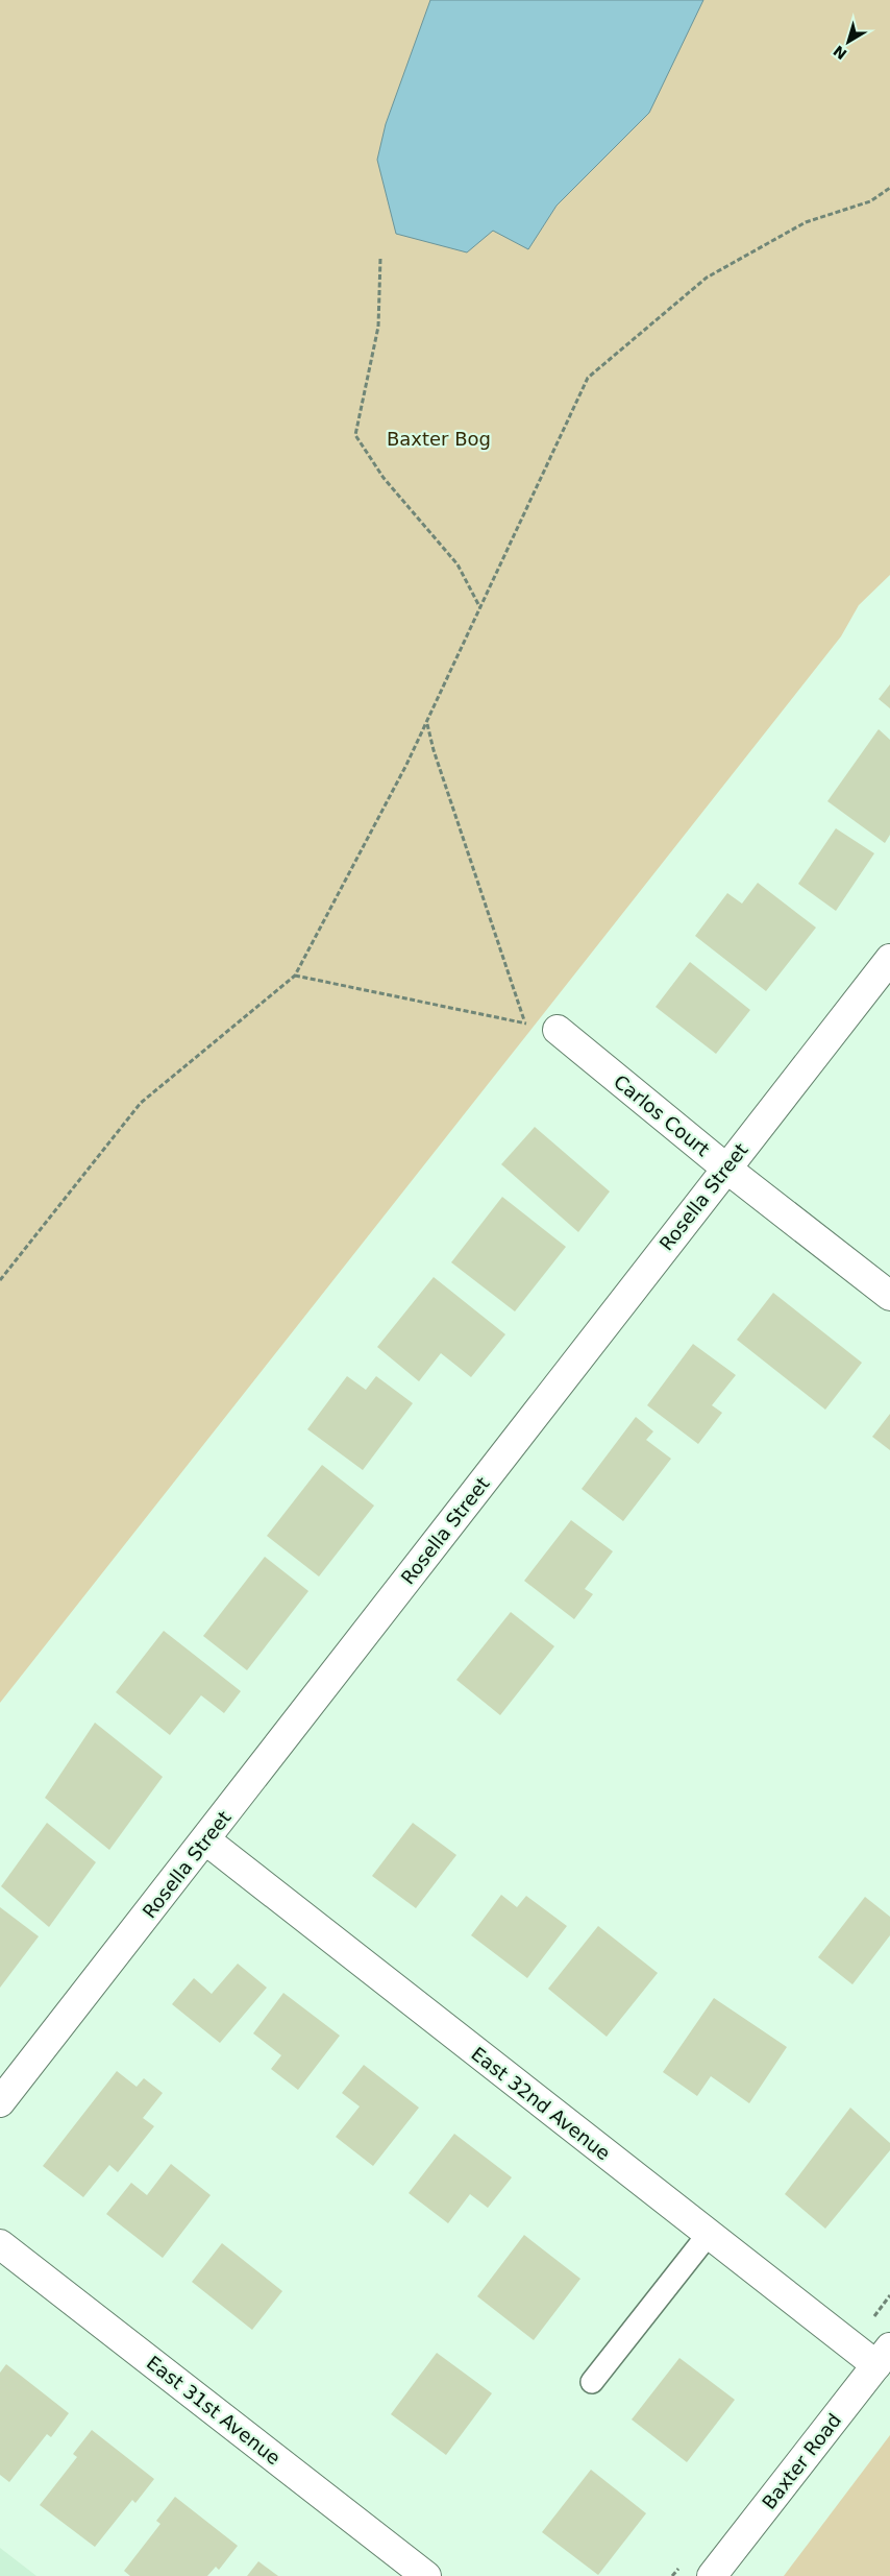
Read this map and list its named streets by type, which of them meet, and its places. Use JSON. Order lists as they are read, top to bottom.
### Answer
{
  "streets": {
    "street": [
      "Carlos Court",
      "Rosella Street",
      "East 32nd Avenue",
      "East 31st Avenue",
      "Baxter Road"
    ]
  },
  "crossings": [
    ["Carlos Court", "Rosella Street"],
    ["Rosella Street", "East 32nd Avenue"],
    ["East 32nd Avenue", "Baxter Road"]
  ],
  "parks": ["Baxter Bog"],
  "north": "bottom left"
}
